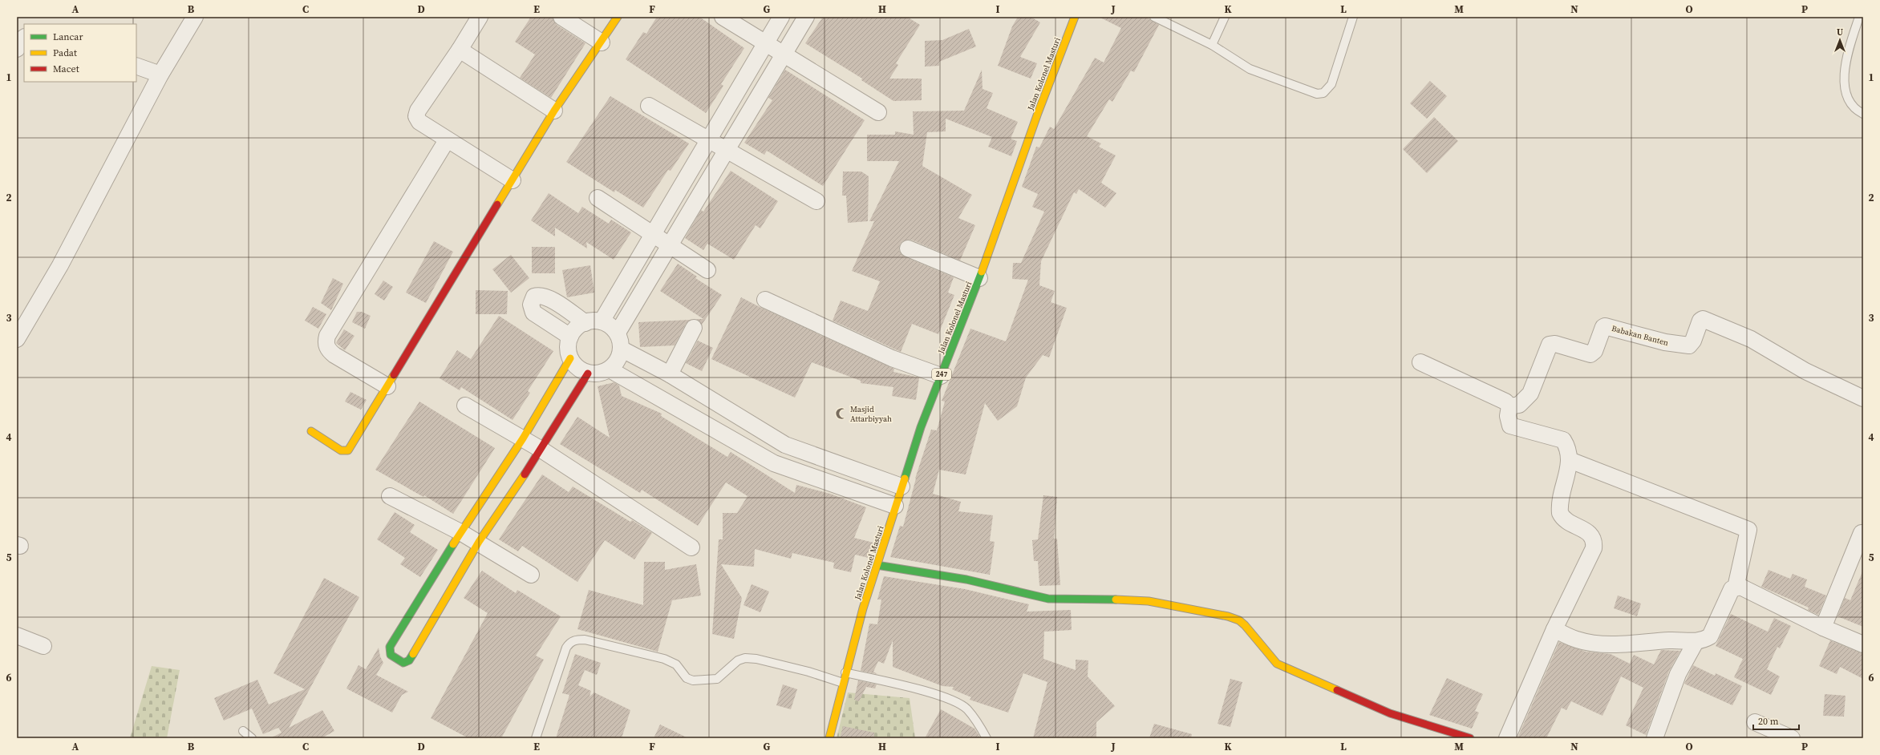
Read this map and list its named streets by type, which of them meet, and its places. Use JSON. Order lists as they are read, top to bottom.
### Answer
{
  "streets": {
    "street": ["Jalan Kolonel Masturi", "Babakan Banten", "247"]
  },
  "places": {
    "mosque": ["Masjid Attarbiyyah"]
  },
  "legend": ["Lancar", "Padat", "Macet"],
  "scale_bar": "20 m",
  "north": "top",
  "grid": {
    "columns": [
      "A",
      "B",
      "C",
      "D",
      "E",
      "F",
      "G",
      "H",
      "I",
      "J",
      "K",
      "L",
      "M",
      "N",
      "O",
      "P"
    ],
    "rows": [
      "1",
      "2",
      "3",
      "4",
      "5",
      "6"
    ]
  }
}
